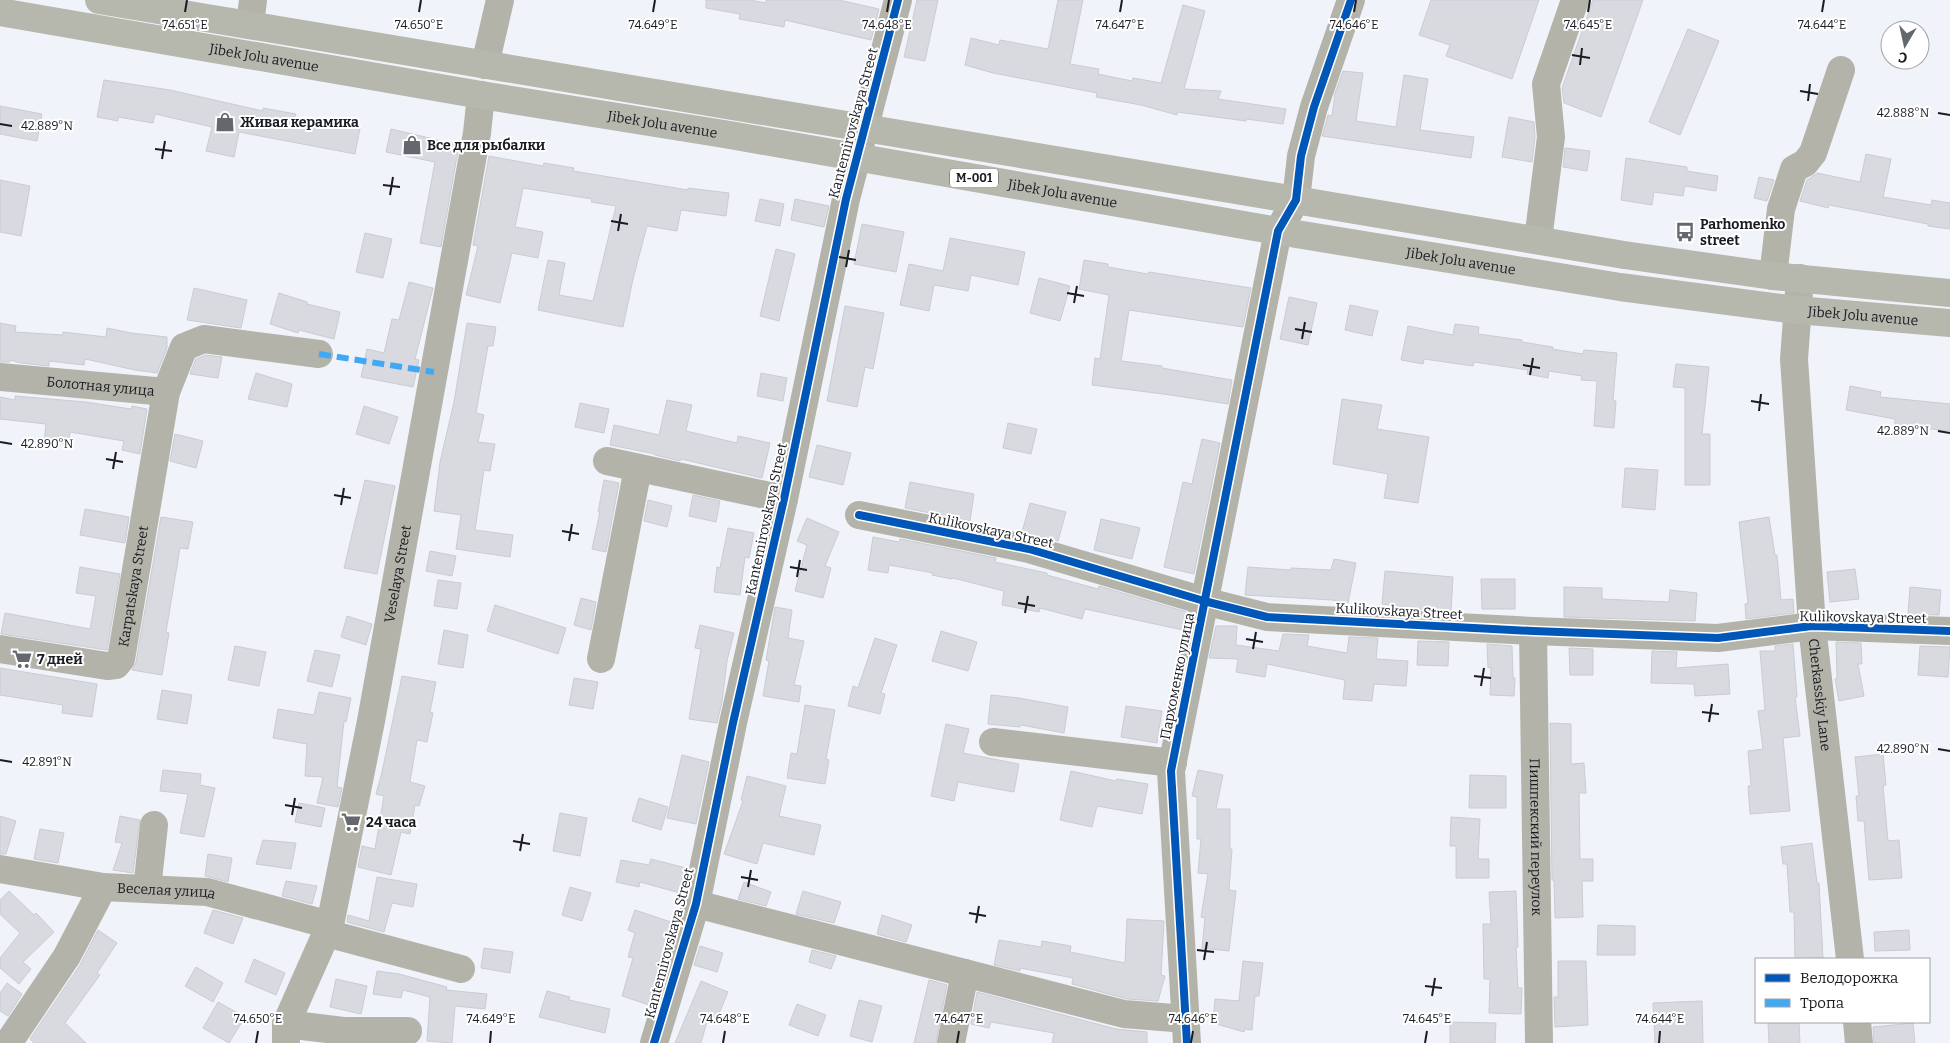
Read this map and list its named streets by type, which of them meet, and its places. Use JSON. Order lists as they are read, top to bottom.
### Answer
{
  "streets": {
    "main road": ["Jibek Jolu avenue", "М-001"],
    "street": [
      "Kantemirovskaya Street",
      "Болотная улица",
      "Kulikovskaya Street",
      "Veselaya Street",
      "Karpatskaya Street",
      "Пархоменко улица",
      "Cherkasskiy Lane",
      "Пишпекский переулок",
      "Веселая улица"
    ]
  },
  "crossings": [
    ["Jibek Jolu avenue", "Kantemirovskaya Street"],
    ["Jibek Jolu avenue", "Veselaya Street"],
    ["Jibek Jolu avenue", "Пархоменко улица"],
    ["Jibek Jolu avenue", "Cherkasskiy Lane"],
    ["Kantemirovskaya Street", "М-001"],
    ["М-001", "Cherkasskiy Lane"],
    ["Болотная улица", "Karpatskaya Street"],
    ["Kulikovskaya Street", "Пархоменко улица"],
    ["Kulikovskaya Street", "Cherkasskiy Lane"],
    ["Kulikovskaya Street", "Пишпекский переулок"],
    ["Veselaya Street", "Веселая улица"]
  ],
  "places": {
    "shop": ["Живая керамика", "Все для рыбалки"],
    "bus stop": ["Parhomenko street"],
    "supermarket": ["7 дней", "24 часа"]
  },
  "legend": ["Велодорожка", "Тропа"],
  "north": "bottom",
  "coordinates": [
    "74.651°E",
    "74.650°E",
    "74.649°E",
    "74.648°E",
    "74.647°E",
    "74.646°E",
    "74.645°E",
    "74.644°E",
    "42.888°N",
    "42.889°N",
    "42.890°N",
    "42.891°N"
  ]
}
